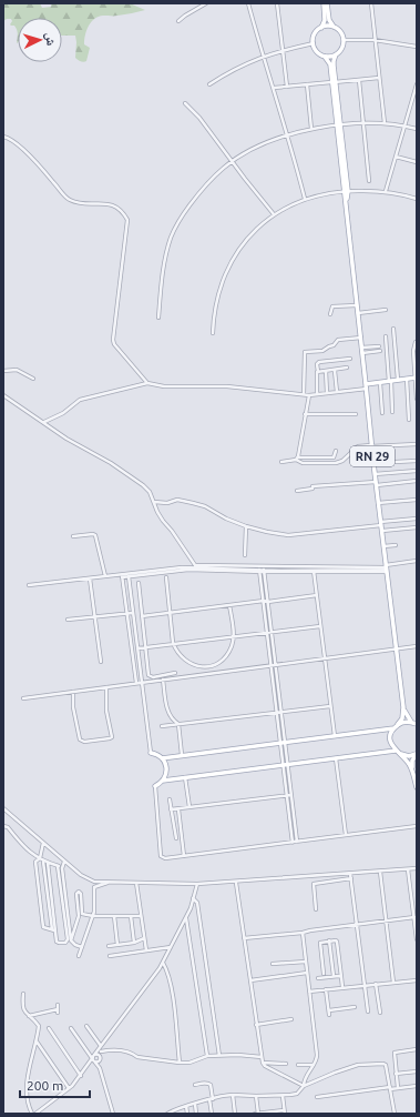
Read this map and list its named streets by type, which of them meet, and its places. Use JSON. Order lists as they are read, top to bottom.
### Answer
{
  "streets": {
    "main road": ["RN 29"]
  },
  "scale_bar": "200 m",
  "north": "right"
}
